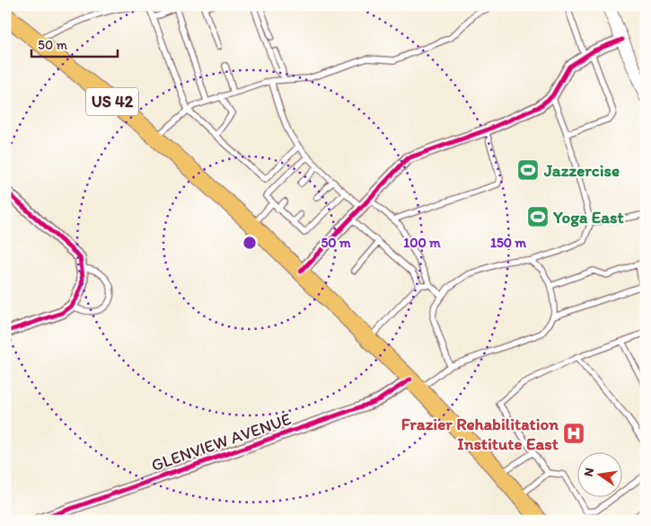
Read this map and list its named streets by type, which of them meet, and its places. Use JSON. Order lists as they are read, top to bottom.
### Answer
{
  "streets": {
    "main road": ["US 42"],
    "street": ["GLENVIEW AVENUE"]
  },
  "crossings": [
    ["US 42", "GLENVIEW AVENUE"]
  ],
  "places": {
    "sports": ["Jazzercise", "Yoga East"],
    "hospital": ["Frazier Rehabilitation Institute East"]
  },
  "scale_bar": "50 m",
  "north": "left",
  "rings": ["50 m", "100 m", "150 m"]
}
